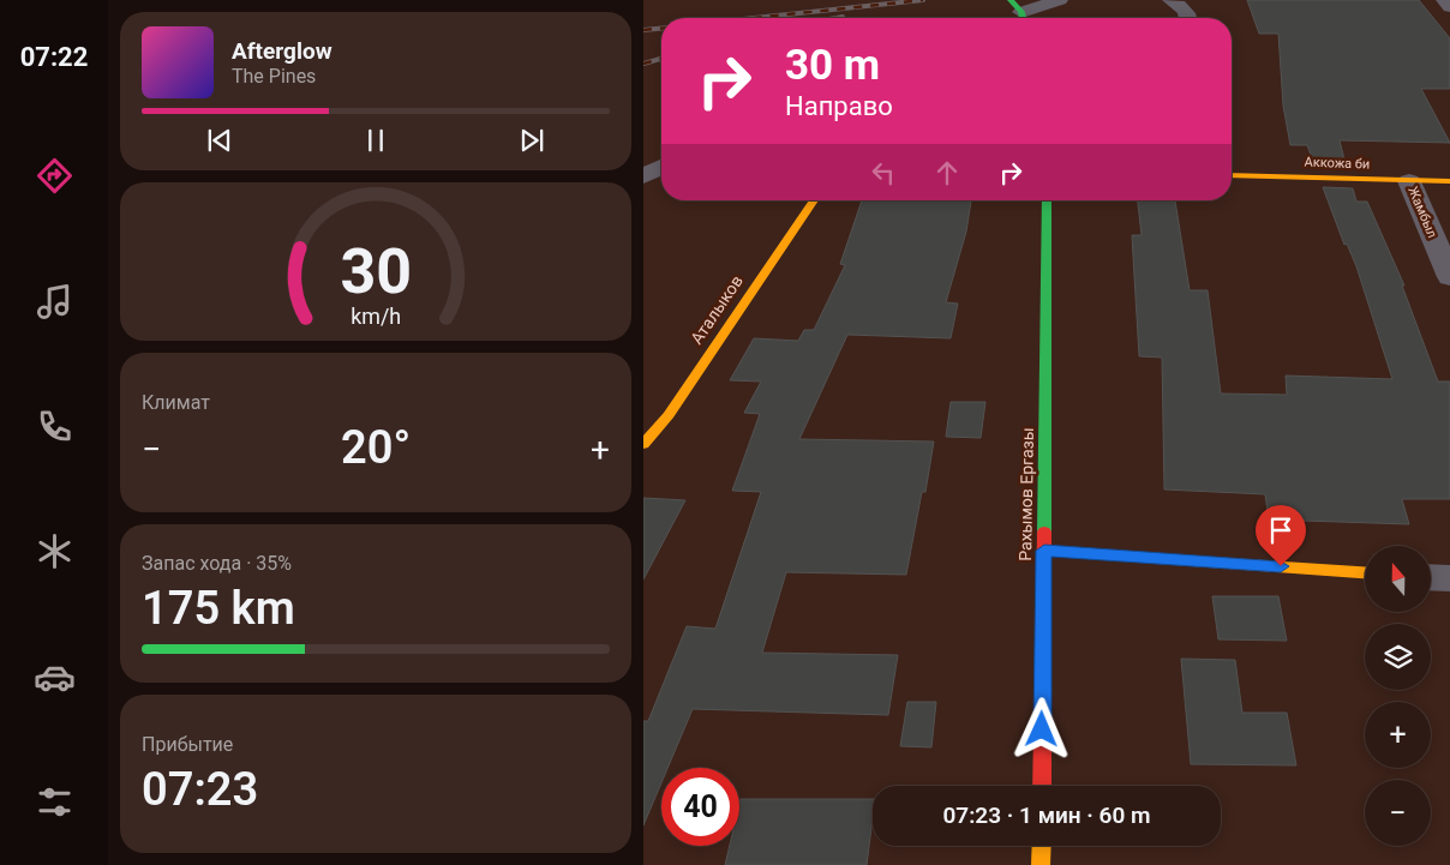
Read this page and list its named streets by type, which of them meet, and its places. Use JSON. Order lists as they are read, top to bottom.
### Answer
{
  "streets": {
    "street": [
      "Аккожа би",
      "Жамбыл",
      "Аталыков",
      "Рахымов Ергазы"
    ]
  },
  "crossings": [
    ["Аккожа би", "Жамбыл"]
  ],
  "north": "top",
  "page": {
    "tabs": "07:22",
    "turn": ["30 m", "Направо"],
    "song": ["Afterglow", "The Pines"],
    "tile": [
      "Климат",
      ["Запас хода · 35%", "175 km"],
      ["Прибытие", "07:23"]
    ],
    "heat": ["−", "20°", "+"],
    "map_buttons": ["+", "−"],
    "limit": "40",
    "trip": "07:23 · 1 мин · 60 m",
    "gauge": ["30", "km/h"]
  }
}
